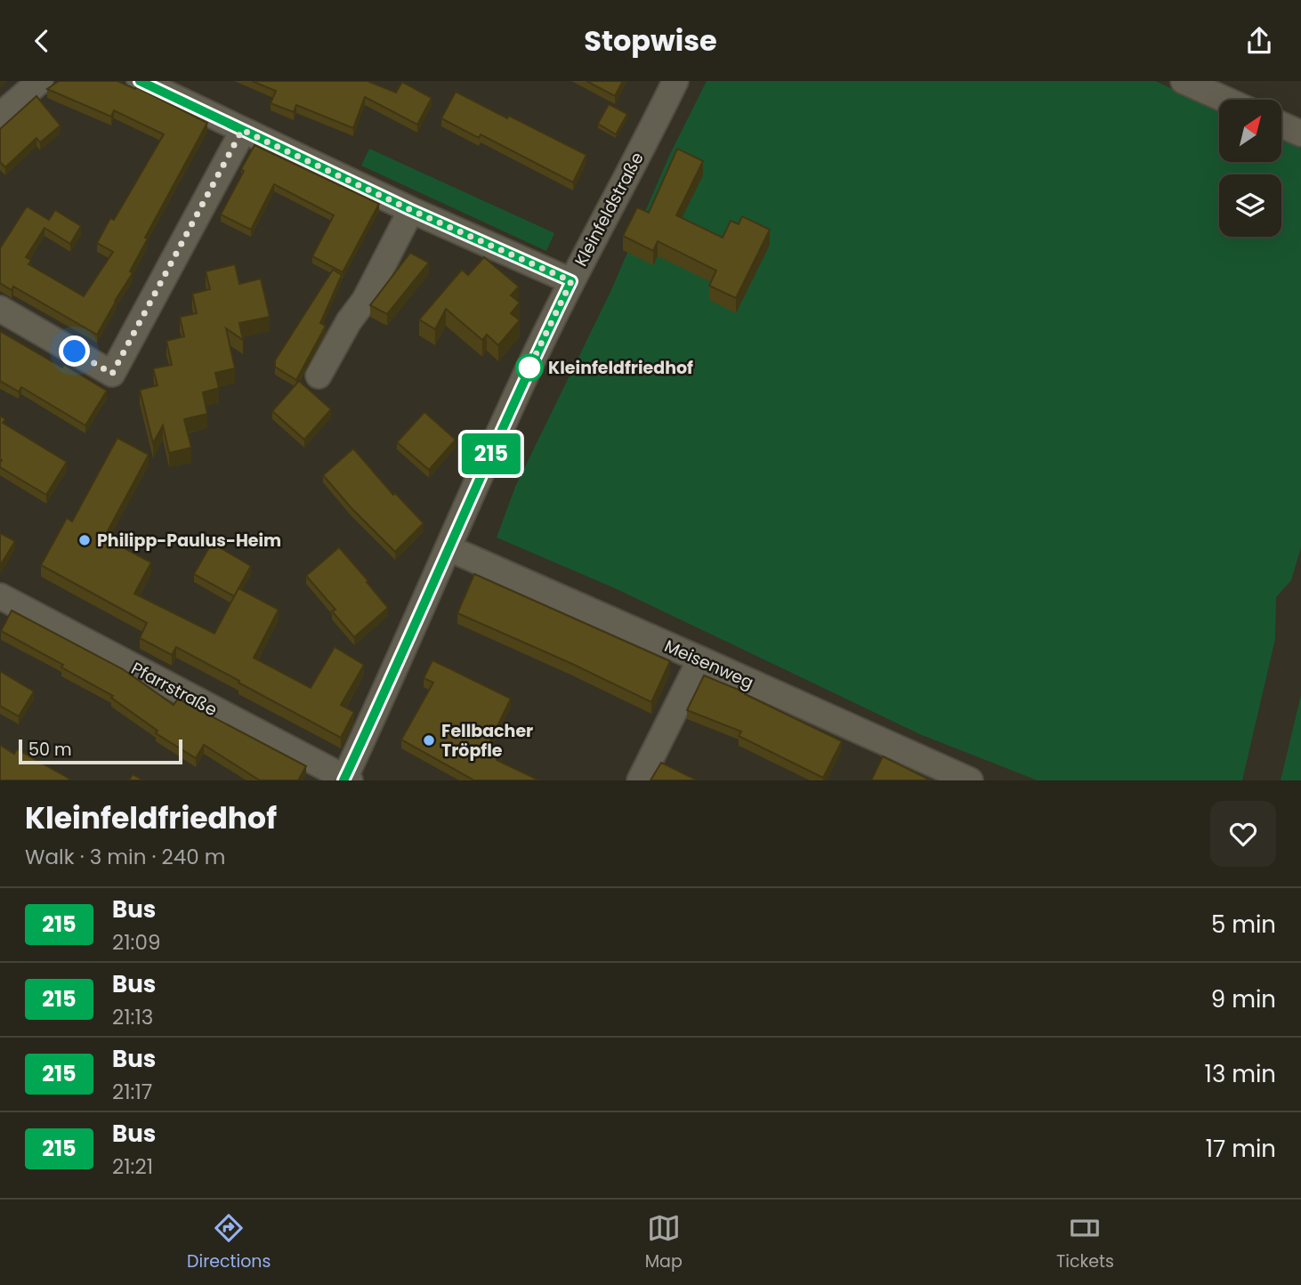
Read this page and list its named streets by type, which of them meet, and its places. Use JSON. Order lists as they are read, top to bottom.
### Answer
{
  "streets": {
    "street": ["Kleinfeldstraße", "Meisenweg", "Pfarrstraße"]
  },
  "crossings": [
    ["Kleinfeldstraße", "Meisenweg"],
    ["Kleinfeldstraße", "Pfarrstraße"]
  ],
  "places": ["Kleinfeldfriedhof", "Philipp-Paulus-Heim", "Fellbacher Tröpfle"],
  "lines": ["bus line 215"],
  "scale_bar": "50 m",
  "north": "top right",
  "page": {
    "header": "Stopwise",
    "on_map": "215",
    "scale": "50 m",
    "heading": ["Kleinfeldfriedhof", "Walk · 3 min · 240 m"],
    "list": [
      {
        "mark": "215",
        "name": "Bus",
        "note": "21:09",
        "value": "5 min"
      },
      {
        "mark": "215",
        "name": "Bus",
        "note": "21:13",
        "value": "9 min"
      },
      {
        "mark": "215",
        "name": "Bus",
        "note": "21:17",
        "value": "13 min"
      },
      {
        "mark": "215",
        "name": "Bus",
        "note": "21:21",
        "value": "17 min"
      }
    ],
    "tabs": ["Directions", "Map", "Tickets"]
  }
}
